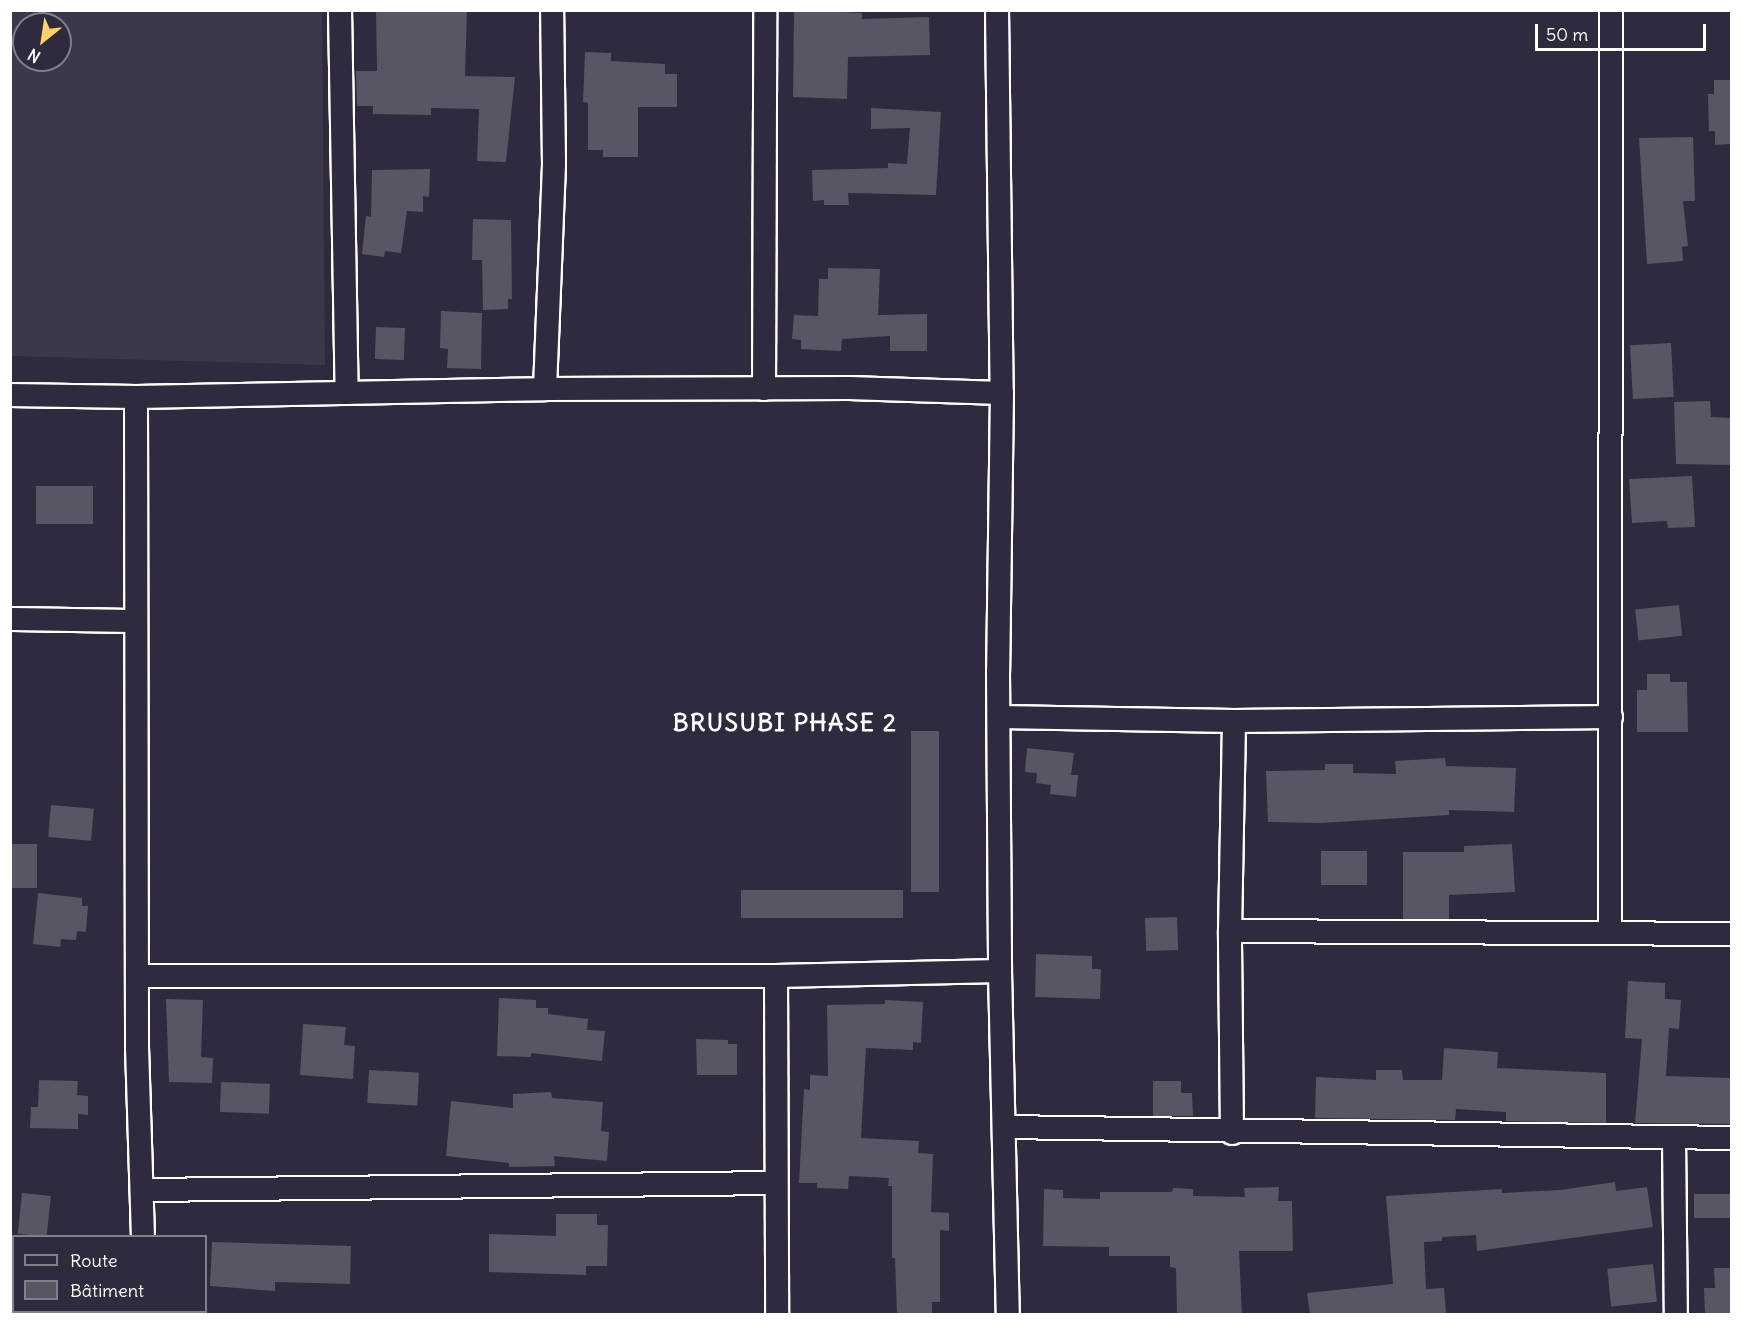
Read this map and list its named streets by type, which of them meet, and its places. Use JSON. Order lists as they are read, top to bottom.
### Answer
{
  "districts": ["BRUSUBI PHASE 2"],
  "legend": ["Route", "Bâtiment"],
  "scale_bar": "50 m",
  "north": "bottom left"
}
